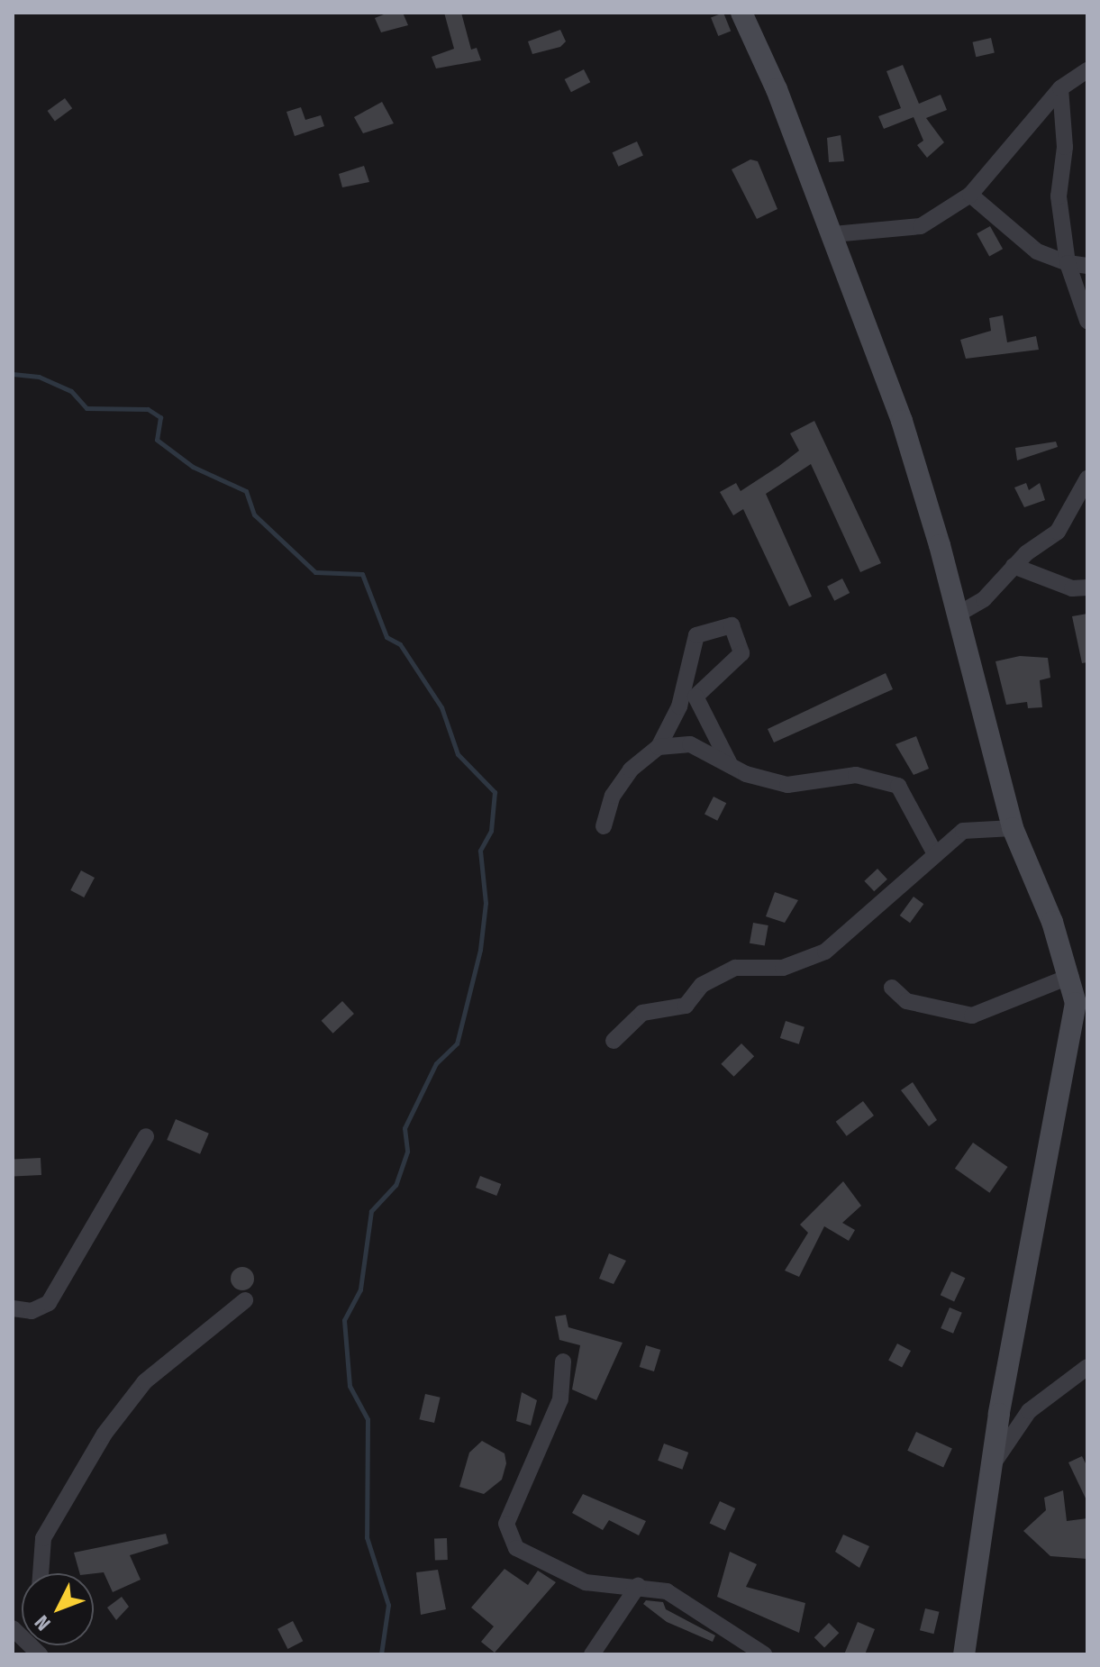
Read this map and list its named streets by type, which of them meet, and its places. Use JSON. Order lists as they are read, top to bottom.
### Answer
{
  "north": "bottom left"
}
